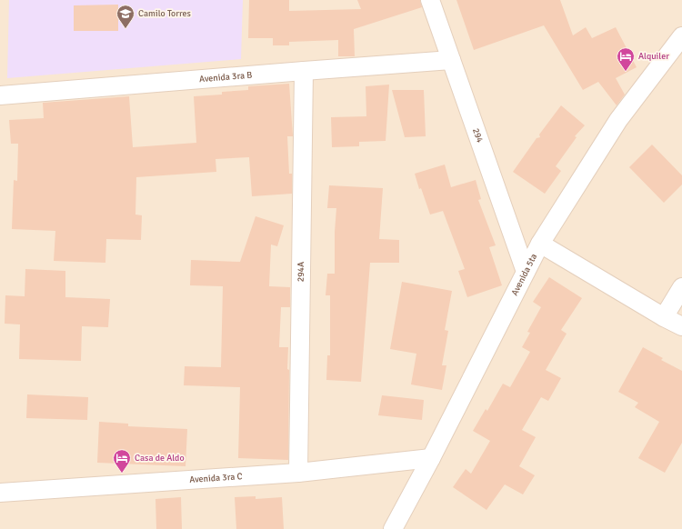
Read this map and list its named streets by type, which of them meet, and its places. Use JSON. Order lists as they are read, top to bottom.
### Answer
{
  "streets": {
    "street": [
      "Avenida 3ra B",
      "294",
      "294A",
      "Avenida 5ta",
      "Avenida 3ra C"
    ]
  },
  "crossings": [
    ["Avenida 3ra B", "294"],
    ["Avenida 3ra B", "294A"],
    ["294", "Avenida 5ta"],
    ["294A", "Avenida 3ra C"],
    ["Avenida 5ta", "Avenida 3ra C"]
  ],
  "places": {
    "school or university": ["Camilo Torres"],
    "hotel": ["Alquiler", "Casa de Aldo"]
  }
}
